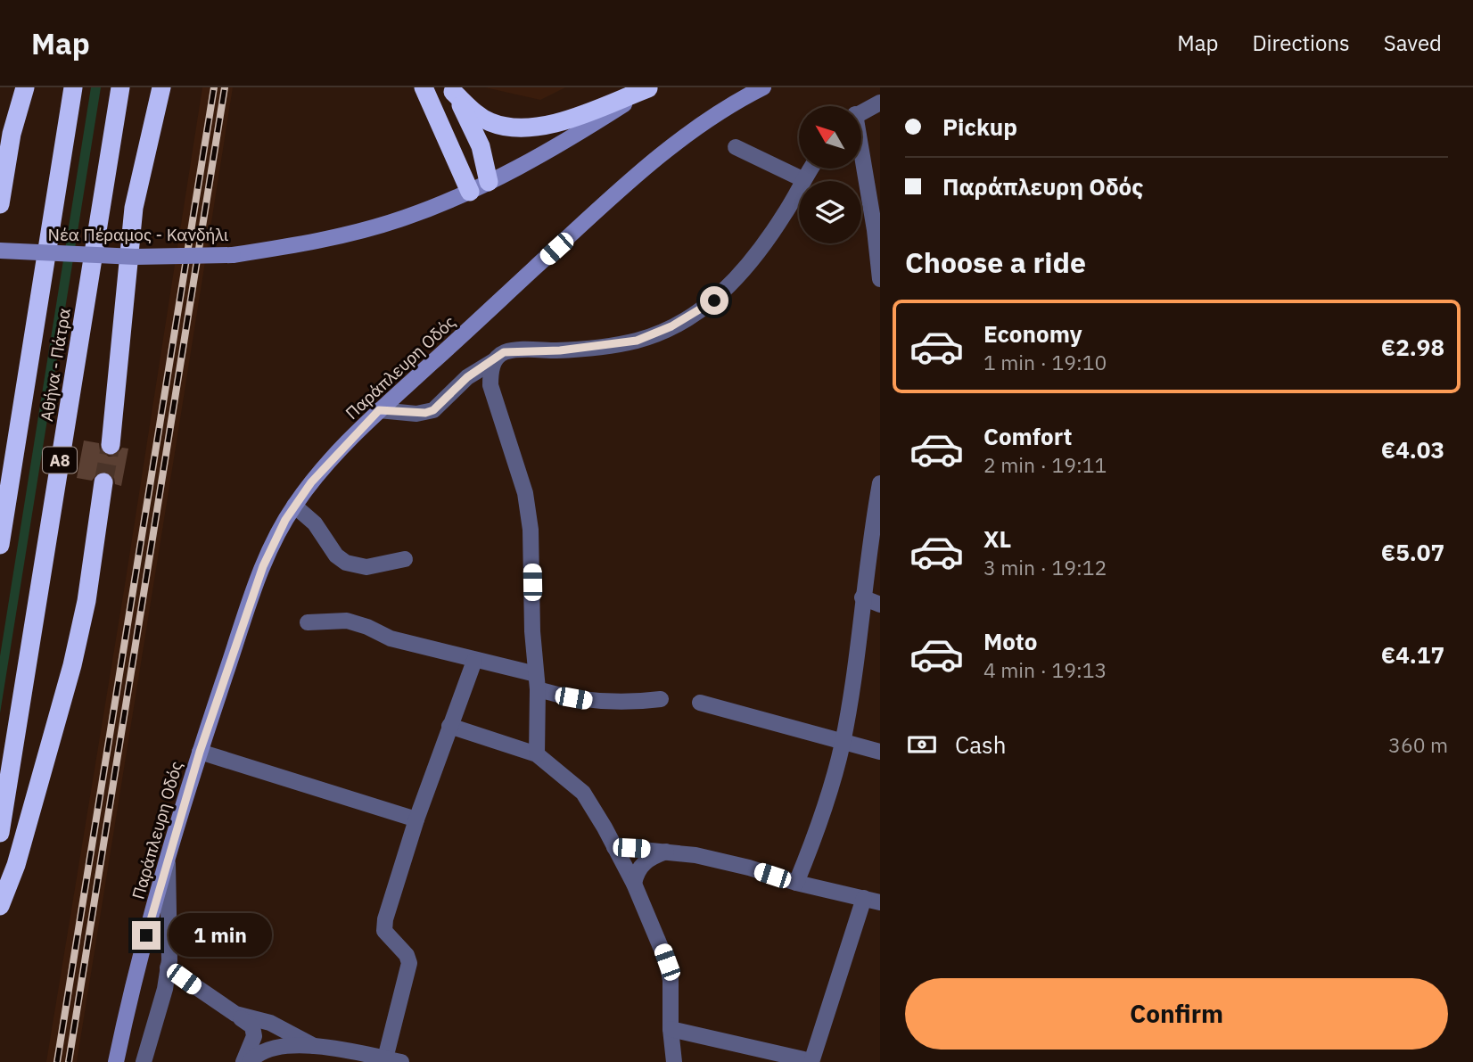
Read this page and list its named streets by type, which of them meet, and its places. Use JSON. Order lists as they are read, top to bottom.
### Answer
{
  "streets": {
    "highway": ["Αθήνα - Πάτρα", "Α8"],
    "main road": ["Νέα Πέραμος - Κανδήλι", "Παράπλευρη Οδός"]
  },
  "north": "top left",
  "page": {
    "header": "Map",
    "nav": ["Map", "Directions", "Saved"],
    "banner": ["Pickup", "Παράπλευρη Οδός"],
    "heading": "Choose a ride",
    "list": [
      {
        "name": "Economy",
        "note": "1 min · 19:10",
        "value": "€2.98"
      },
      {
        "name": "Comfort",
        "note": "2 min · 19:11",
        "value": "€4.03"
      },
      {
        "name": "XL",
        "note": "3 min · 19:12",
        "value": "€5.07"
      },
      {
        "name": "Moto",
        "note": "4 min · 19:13",
        "value": "€4.17"
      }
    ],
    "pay": ["Cash", "360 m"],
    "bubble": "1 min",
    "buttons": "Confirm"
  }
}
